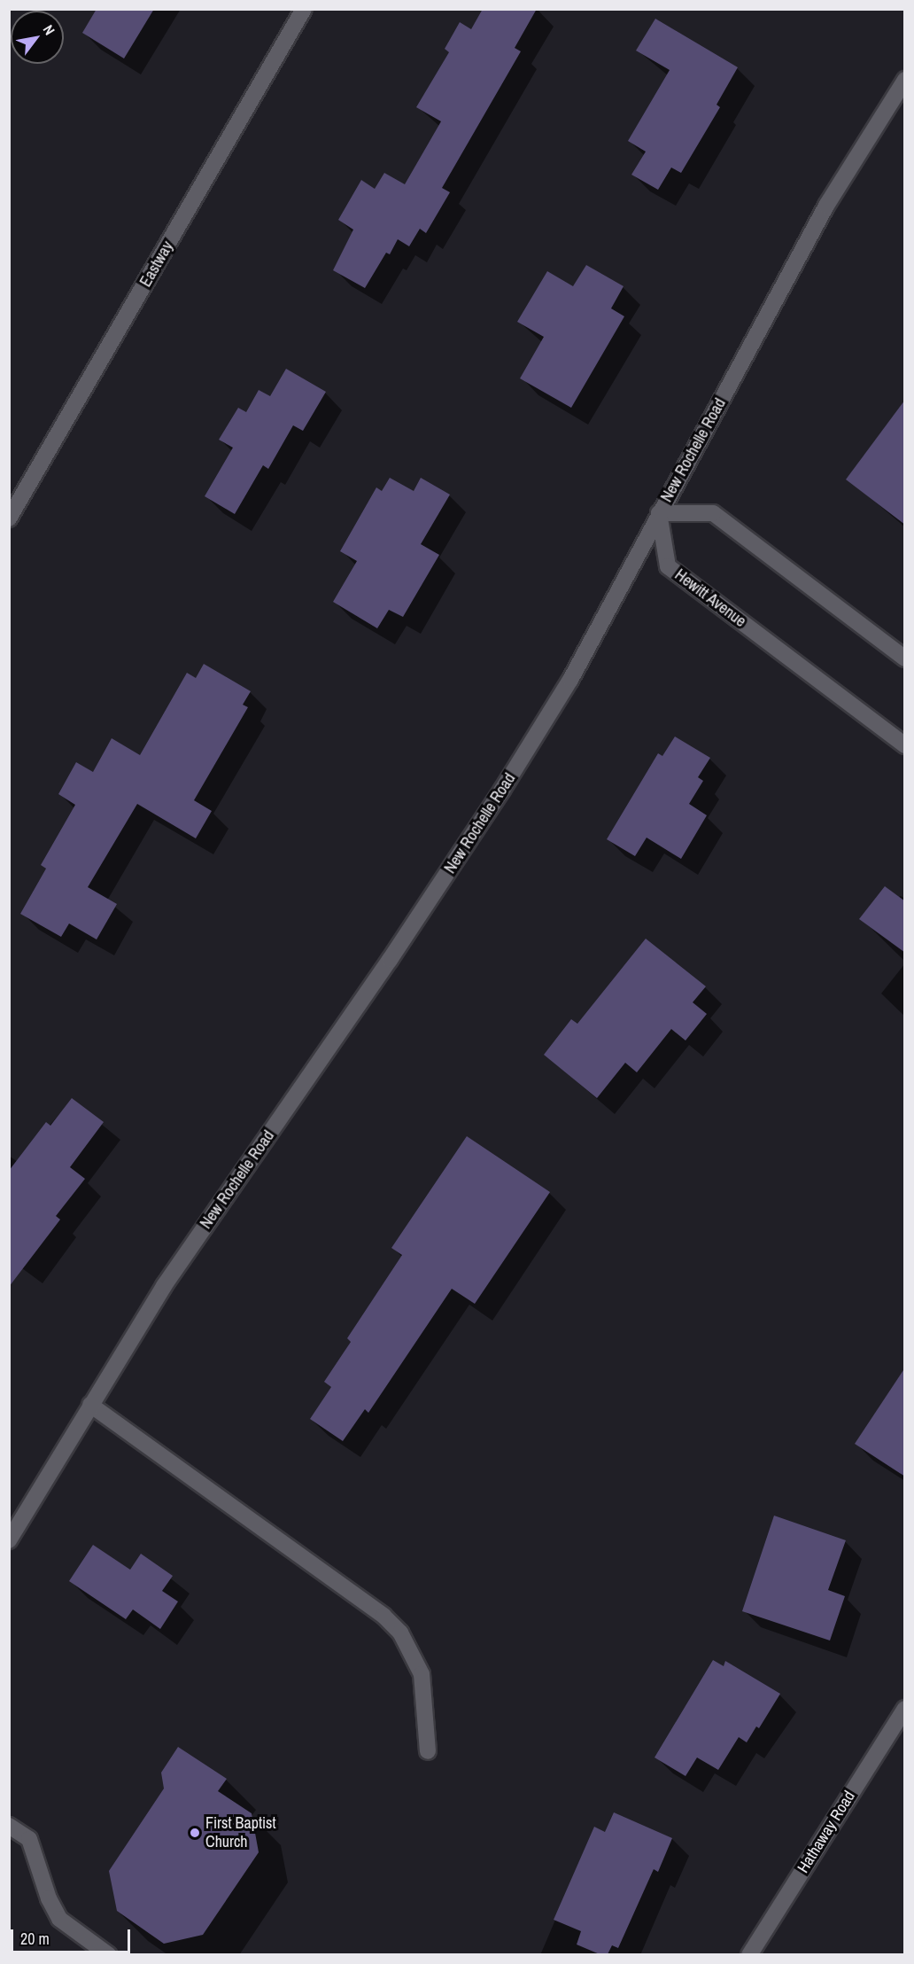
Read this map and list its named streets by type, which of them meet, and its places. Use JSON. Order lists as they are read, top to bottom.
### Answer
{
  "streets": {
    "main road": [
      "Eastway",
      "New Rochelle Road",
      "Hewitt Avenue",
      "Hathaway Road"
    ]
  },
  "crossings": [
    ["New Rochelle Road", "Hewitt Avenue"]
  ],
  "places": ["First Baptist Church"],
  "scale_bar": "20 m",
  "north": "top right"
}
